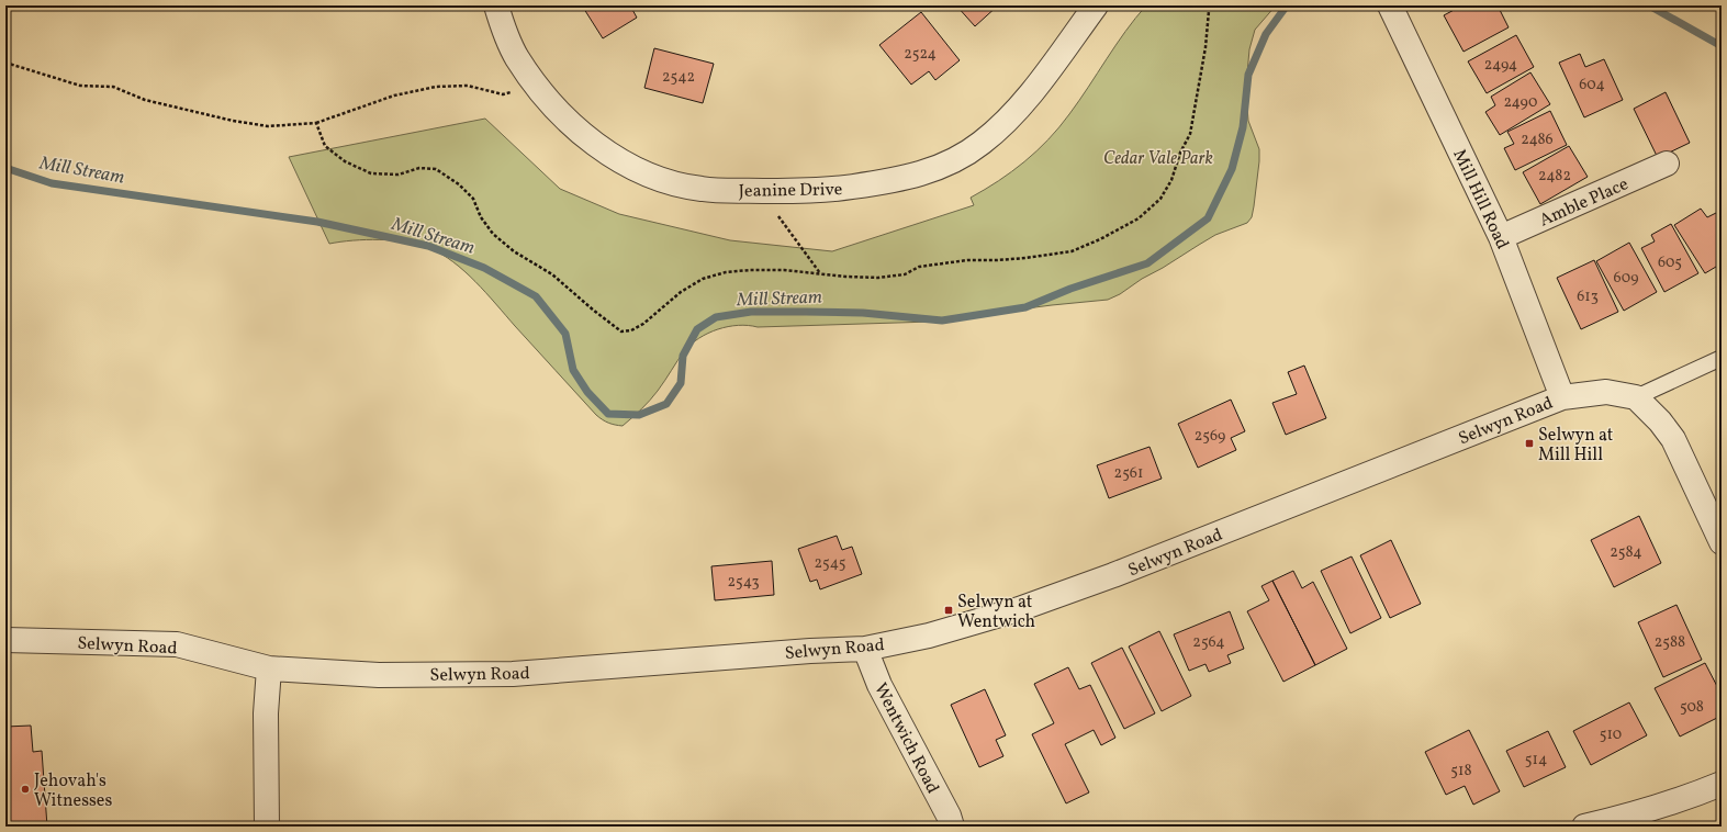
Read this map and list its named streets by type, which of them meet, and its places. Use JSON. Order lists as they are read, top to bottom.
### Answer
{
  "streets": {
    "street": [
      "Jeanine Drive",
      "Mill Hill Road",
      "Amble Place",
      "Selwyn Road",
      "Wentwich Road"
    ]
  },
  "crossings": [
    ["Mill Hill Road", "Amble Place"],
    ["Mill Hill Road", "Selwyn Road"],
    ["Selwyn Road", "Wentwich Road"]
  ],
  "water": ["Mill Stream"],
  "parks": ["Cedar Vale Park"],
  "places": {
    "transit": ["Selwyn at Mill Hill", "Selwyn at Wentwich"],
    "other": ["Jehovah's Witnesses"]
  },
  "house_numbers": [
    "2524",
    "2494",
    "2542",
    "604",
    "2490",
    "2486",
    "2482",
    "605",
    "609",
    "613",
    "2569",
    "2561",
    "2584",
    "2545",
    "2543",
    "2564",
    "2588",
    "508",
    "510",
    "514",
    "518"
  ]
}
